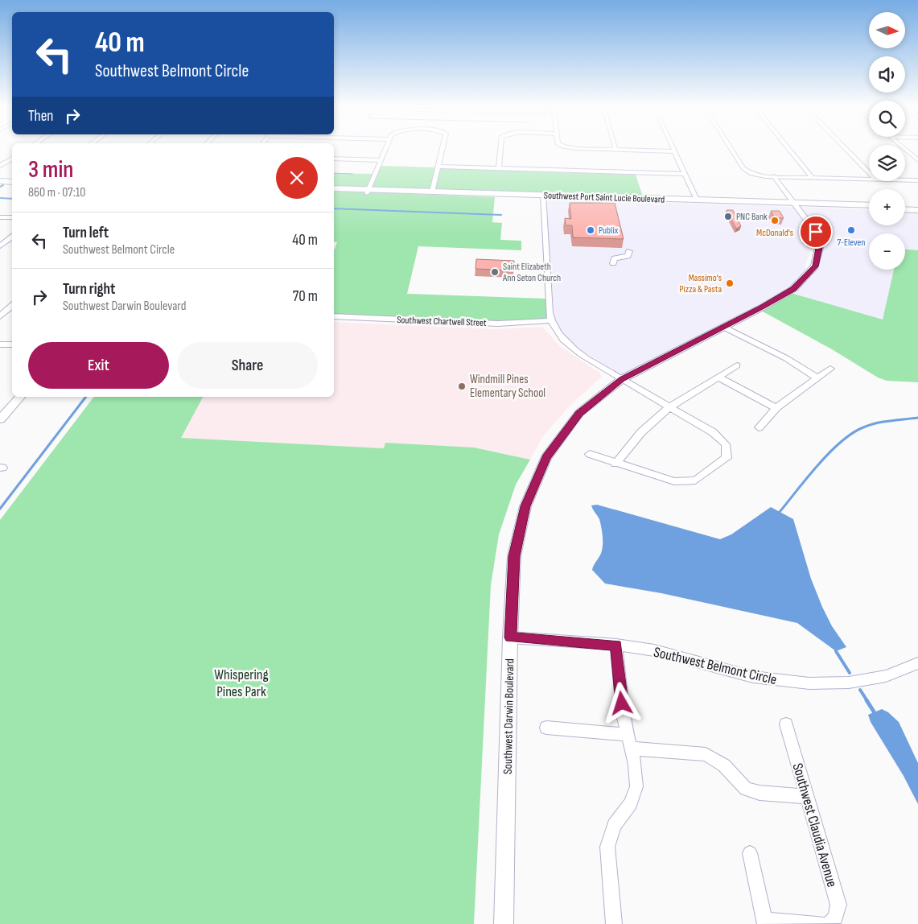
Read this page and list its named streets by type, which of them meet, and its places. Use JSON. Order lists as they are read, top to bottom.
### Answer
{
  "streets": {
    "main road": ["Southwest Port Saint Lucie Boulevard"],
    "street": [
      "Southwest Chartwell Street",
      "Southwest Belmont Circle",
      "Southwest Darwin Boulevard",
      "Southwest Claudia Avenue"
    ]
  },
  "crossings": [
    ["Southwest Port Saint Lucie Boulevard", "Southwest Darwin Boulevard"],
    ["Southwest Belmont Circle", "Southwest Darwin Boulevard"]
  ],
  "parks": ["Whispering Pines Park"],
  "places": [
    "PNC Bank",
    "McDonald's",
    "Publix",
    "7-Eleven",
    "Saint Elizabeth Ann Seton Church",
    "Massimo's Pizza & Pasta",
    "Windmill Pines Elementary School"
  ],
  "north": "right",
  "page": {
    "map_buttons": ["+", "−"],
    "turn": ["40 m", "Southwest Belmont Circle"],
    "then": "Then",
    "heading": ["3 min", "860 m · 07:10"],
    "list": [
      {
        "name": "Turn left",
        "note": "Southwest Belmont Circle",
        "value": "40 m"
      },
      {
        "name": "Turn right",
        "note": "Southwest Darwin Boulevard",
        "value": "70 m"
      }
    ],
    "buttons": ["Exit", "Share"]
  }
}
